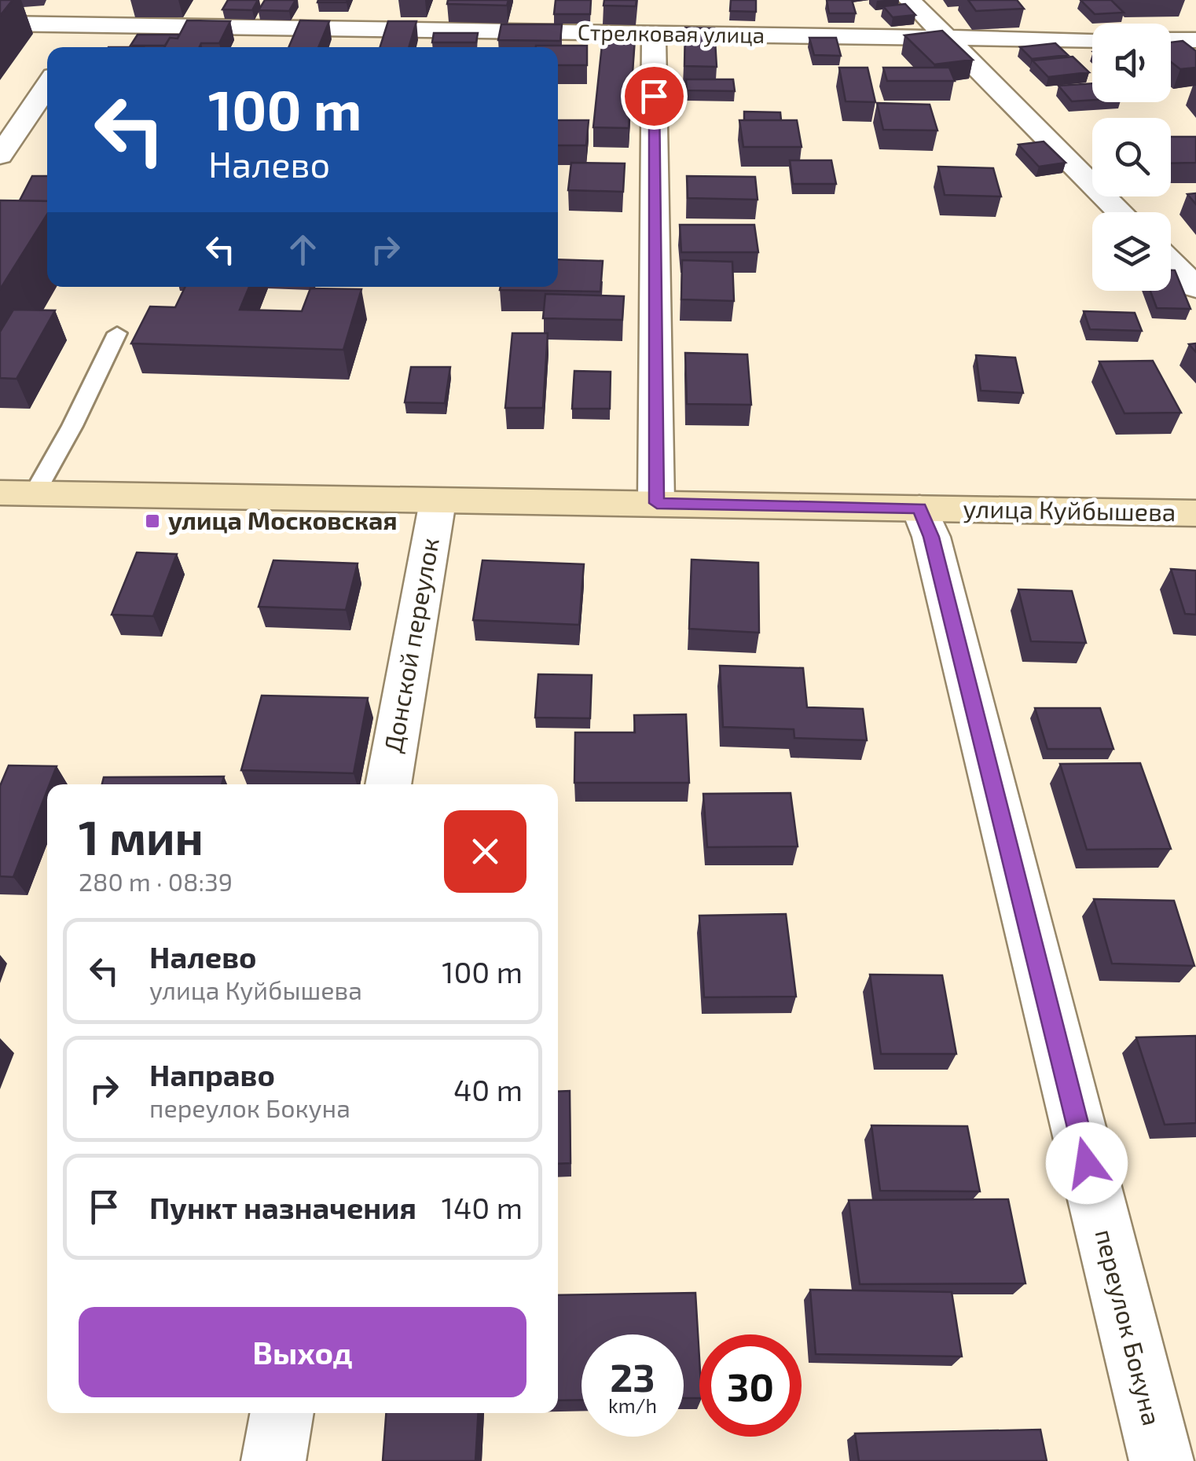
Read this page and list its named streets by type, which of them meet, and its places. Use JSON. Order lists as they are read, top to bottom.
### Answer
{
  "streets": {
    "main road": ["улица Куйбышева"],
    "street": ["Стрелковая улица", "Донской переулок", "переулок Бокуна"]
  },
  "crossings": [
    ["улица Куйбышева", "Донской переулок"],
    ["улица Куйбышева", "переулок Бокуна"]
  ],
  "places": {
    "transit": ["улица Московская"]
  },
  "page": {
    "turn": ["100 m", "Налево"],
    "heading": ["1 мин", "280 m · 08:39"],
    "list": [
      {
        "name": "Налево",
        "note": "улица Куйбышева",
        "value": "100 m"
      },
      {
        "name": "Направо",
        "note": "переулок Бокуна",
        "value": "40 m"
      },
      {
        "name": "Пункт назначения",
        "value": "140 m"
      }
    ],
    "buttons": "Выход",
    "speed": "23 km/h",
    "limit": "30"
  }
}
